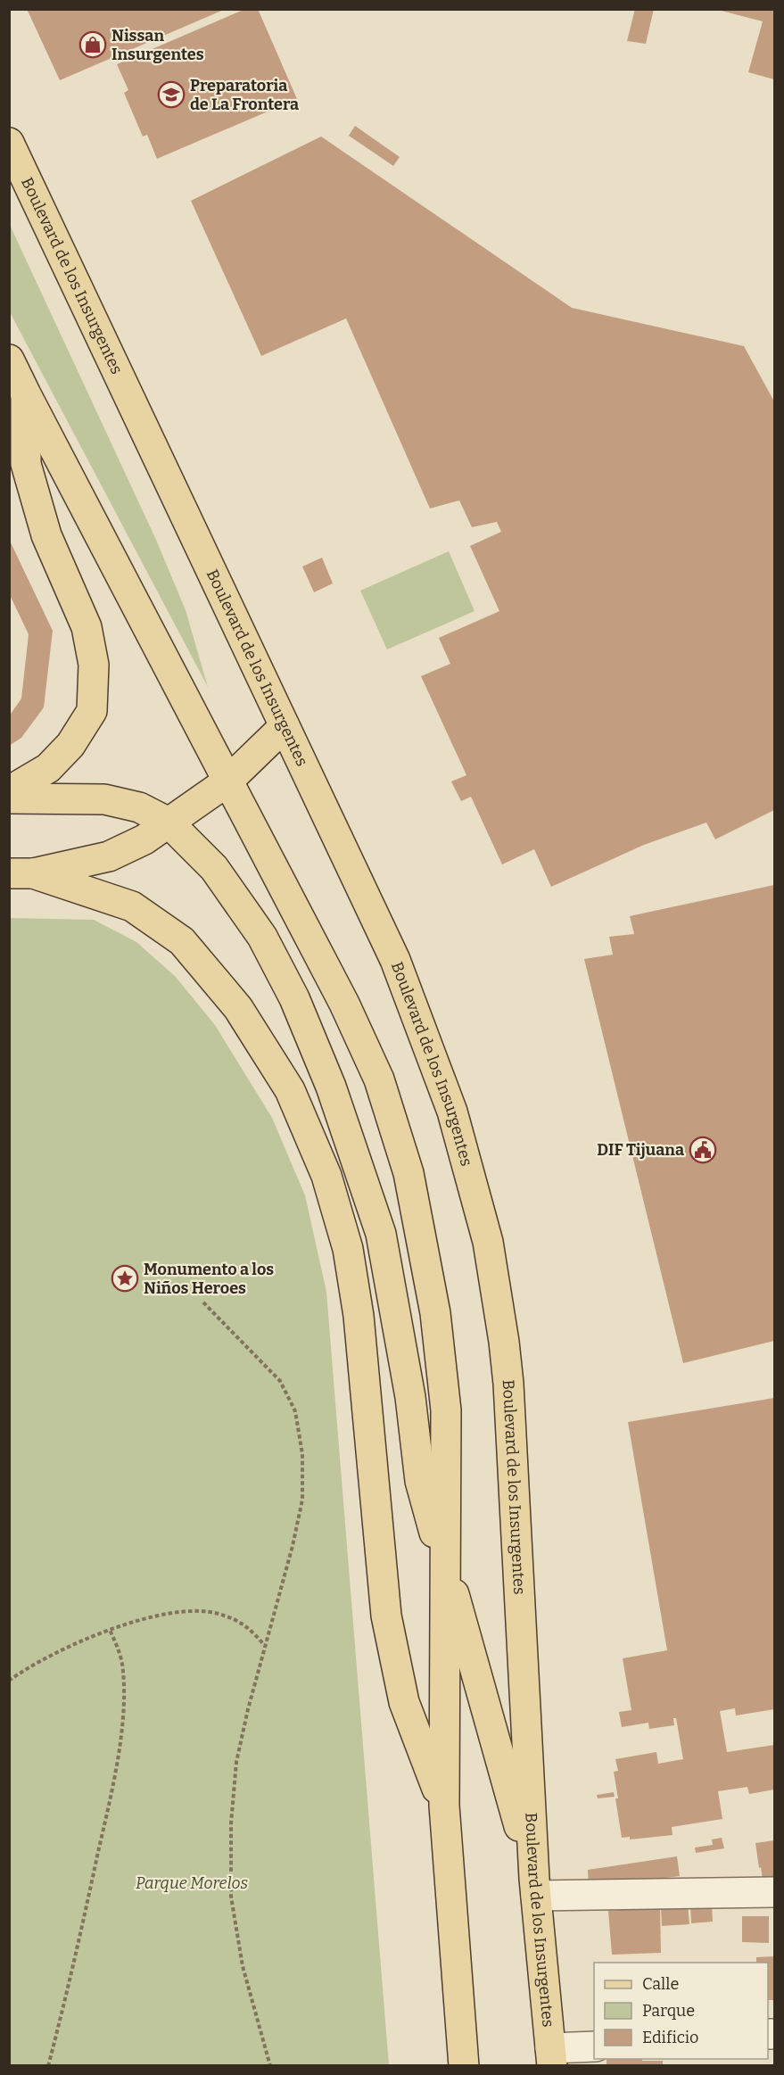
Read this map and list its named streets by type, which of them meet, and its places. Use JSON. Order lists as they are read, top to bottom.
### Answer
{
  "streets": {
    "main road": ["Boulevard de los Insurgentes"]
  },
  "parks": ["Parque Morelos"],
  "places": {
    "shop": ["Nissan Insurgentes"],
    "school or university": ["Preparatoria de La Frontera"],
    "public building": ["DIF Tijuana"],
    "place": ["Monumento a los Niños Heroes"]
  },
  "legend": ["Calle", "Parque", "Edificio"]
}
